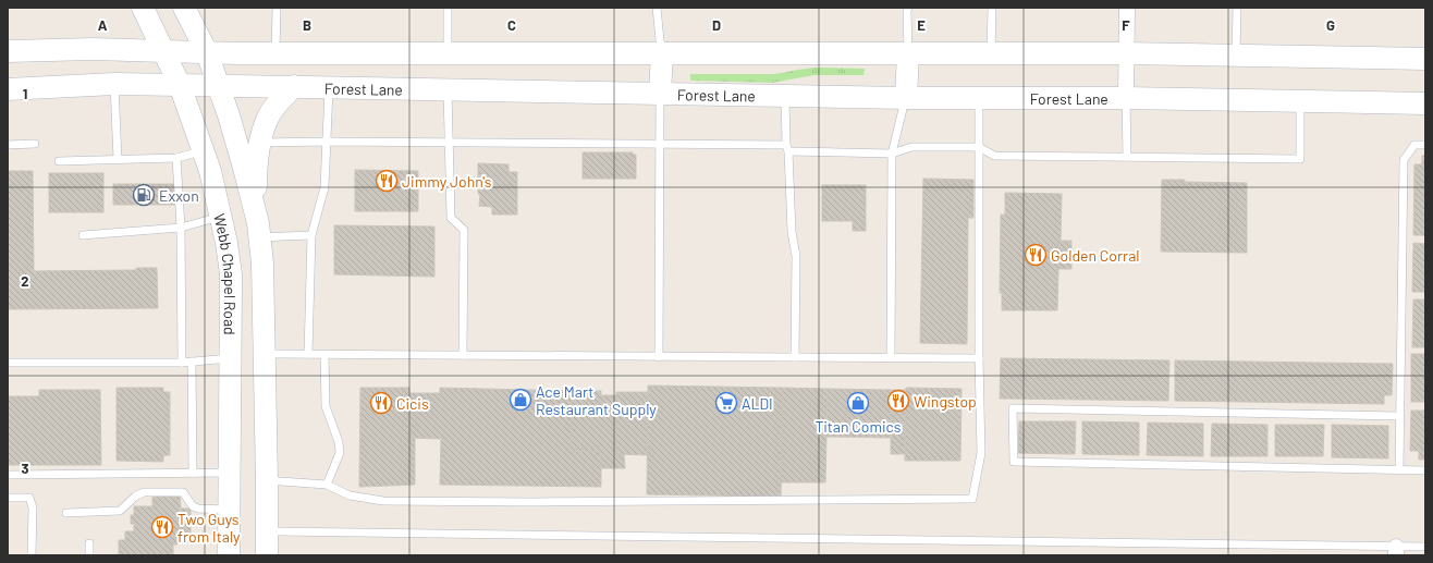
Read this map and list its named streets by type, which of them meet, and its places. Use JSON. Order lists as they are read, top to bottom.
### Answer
{
  "streets": {
    "main road": ["Forest Lane", "Webb Chapel Road"]
  },
  "crossings": [
    ["Forest Lane", "Webb Chapel Road"]
  ],
  "places": {
    "restaurant": [
      "Jimmy John's",
      "Golden Corral",
      "Wingstop",
      "Cicis",
      "Two Guys from Italy"
    ],
    "fuel station": ["Exxon"],
    "shop": ["Ace Mart Restaurant Supply", "Titan Comics"],
    "supermarket": ["ALDI"]
  },
  "grid": {
    "columns": [
      "A",
      "B",
      "C",
      "D",
      "E",
      "F",
      "G"
    ],
    "rows": ["1", "2", "3"]
  }
}
